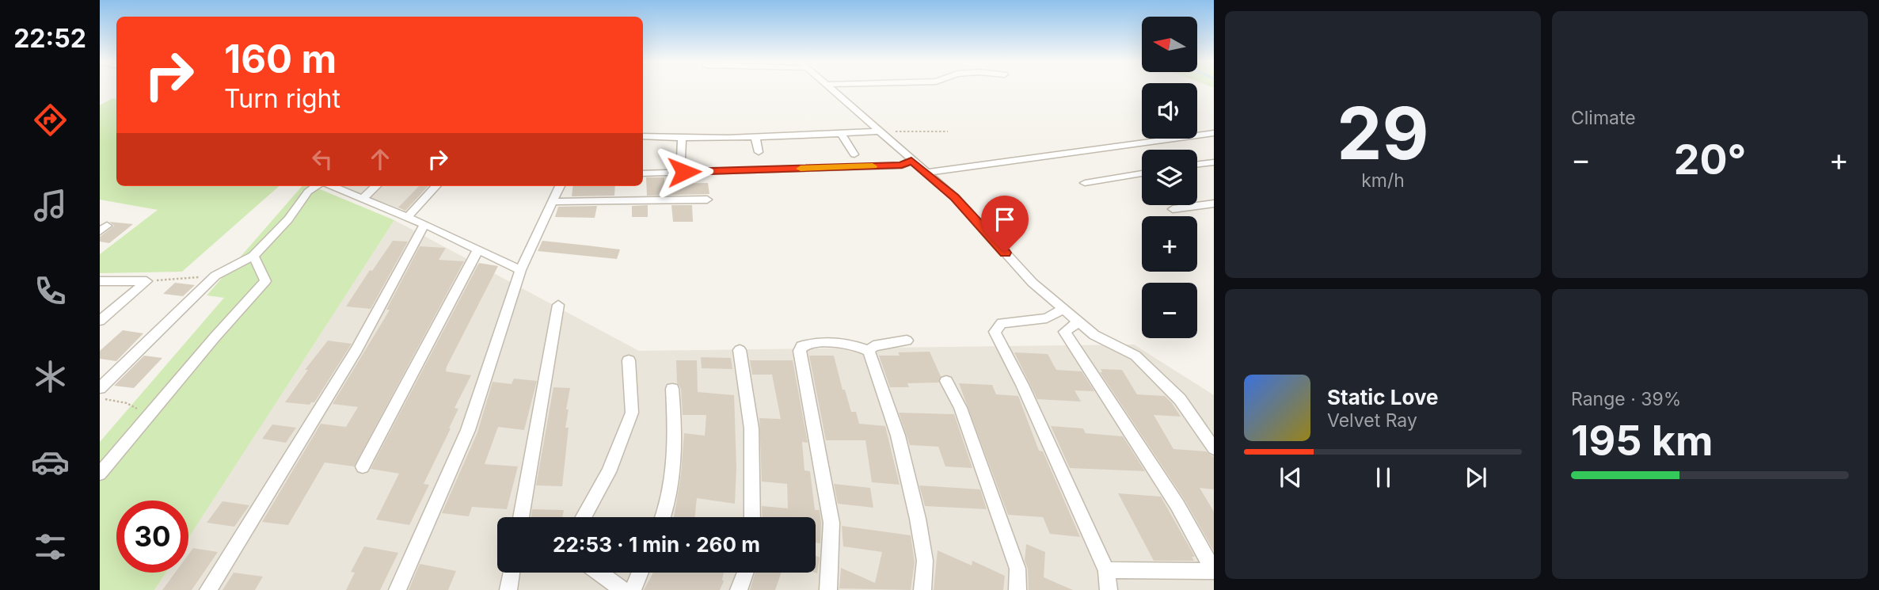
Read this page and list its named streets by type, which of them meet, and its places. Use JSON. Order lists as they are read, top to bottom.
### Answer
{
  "north": "left",
  "page": {
    "tabs": "22:52",
    "tile": [
      ["29", "km/h"],
      "Climate",
      ["Range · 39%", "195 km"]
    ],
    "map_buttons": ["+", "−"],
    "turn": ["160 m", "Turn right"],
    "heat": ["−", "20°", "+"],
    "song": ["Static Love", "Velvet Ray"],
    "limit": "30",
    "trip": "22:53 · 1 min · 260 m"
  }
}
